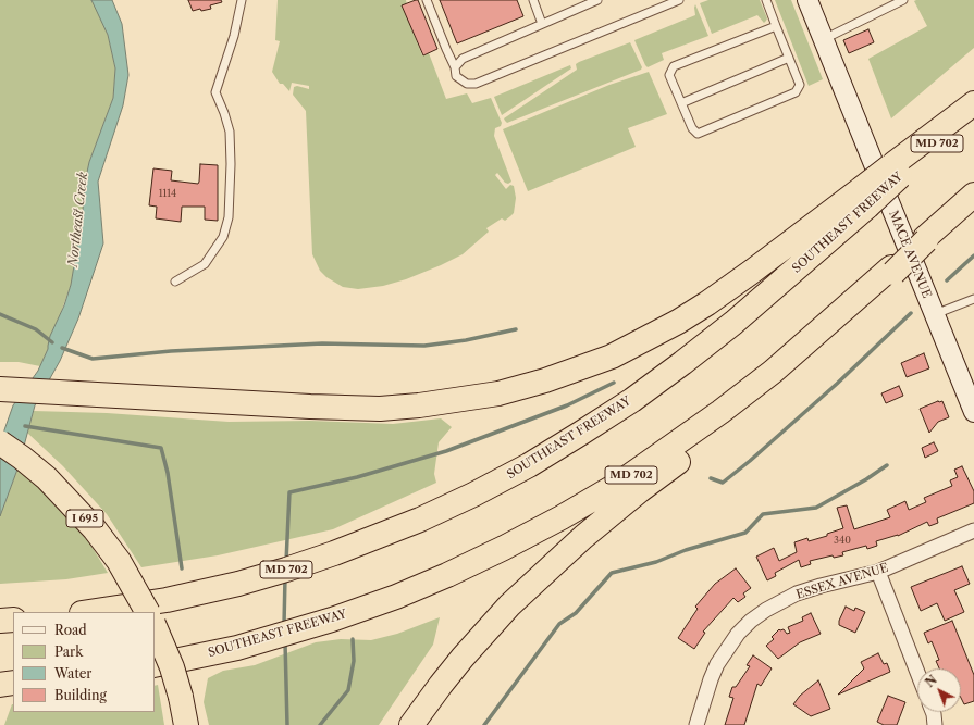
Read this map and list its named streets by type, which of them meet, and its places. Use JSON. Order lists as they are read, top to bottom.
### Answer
{
  "streets": {
    "highway": ["MD 702", "SOUTHEAST FREEWAY", "I 695"],
    "main road": ["MACE AVENUE"],
    "street": ["ESSEX AVENUE"]
  },
  "water": ["Northeast Creek"],
  "house_numbers": ["1114", "340"],
  "legend": [
    "Road",
    "Park",
    "Water",
    "Building"
  ],
  "north": "top left"
}
